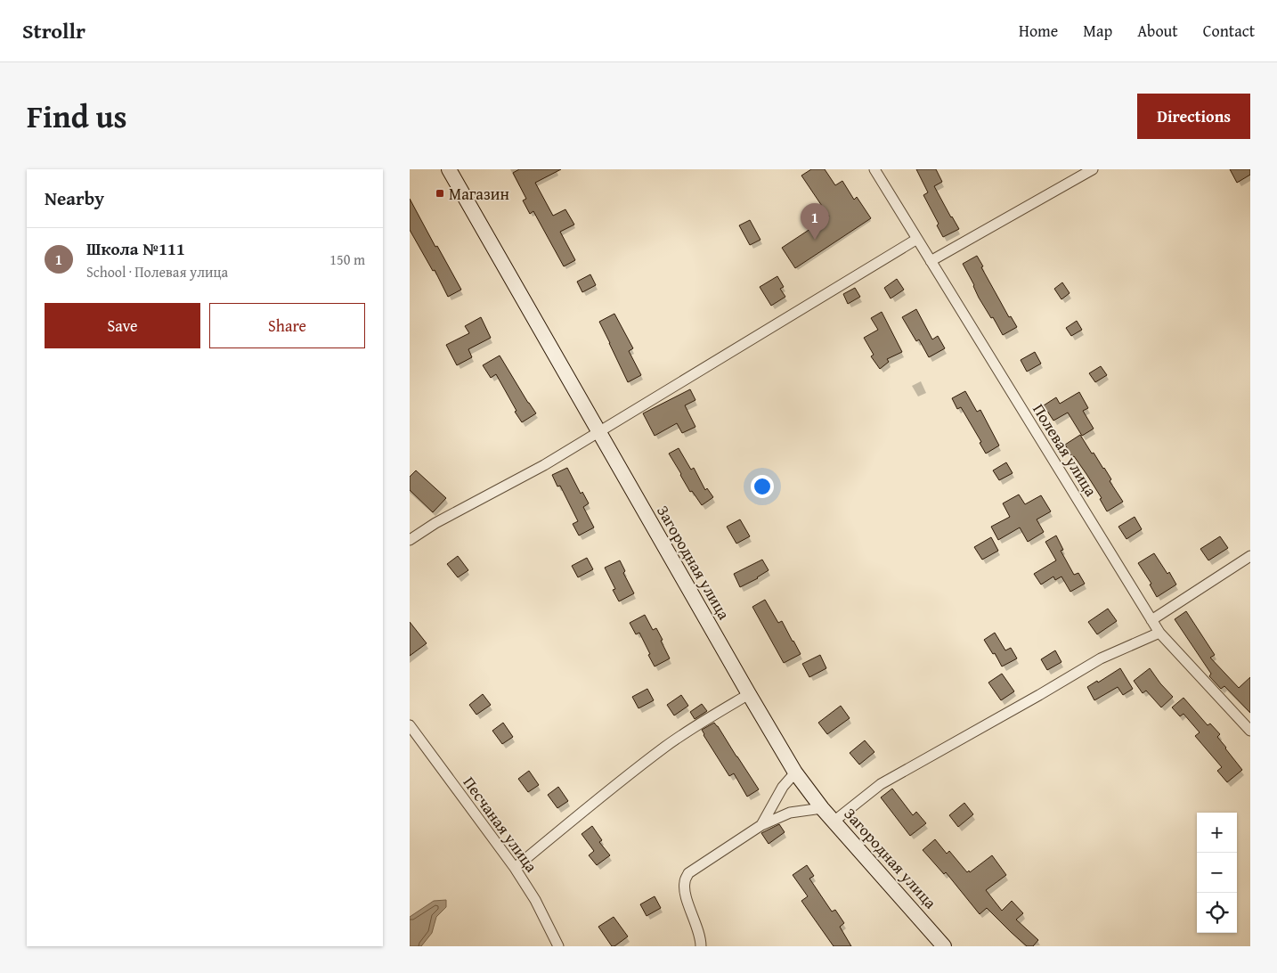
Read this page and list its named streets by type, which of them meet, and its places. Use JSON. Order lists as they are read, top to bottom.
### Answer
{
  "streets": {
    "street": ["Полевая улица", "Загородная улица", "Песчаная улица"]
  },
  "places": {
    "transit": ["Магазин"]
  },
  "page": {
    "header": "Strollr",
    "nav": [
      "Home",
      "Map",
      "About",
      "Contact"
    ],
    "title": "Find us",
    "buttons": [
      "Directions",
      ["Save", "Share"]
    ],
    "heading": "Nearby",
    "pins": "1",
    "list": [
      {
        "mark": "1",
        "name": "Школа №111",
        "note": "School · Полевая улица",
        "value": "150 m"
      }
    ],
    "map_buttons": ["+", "−"]
  }
}
